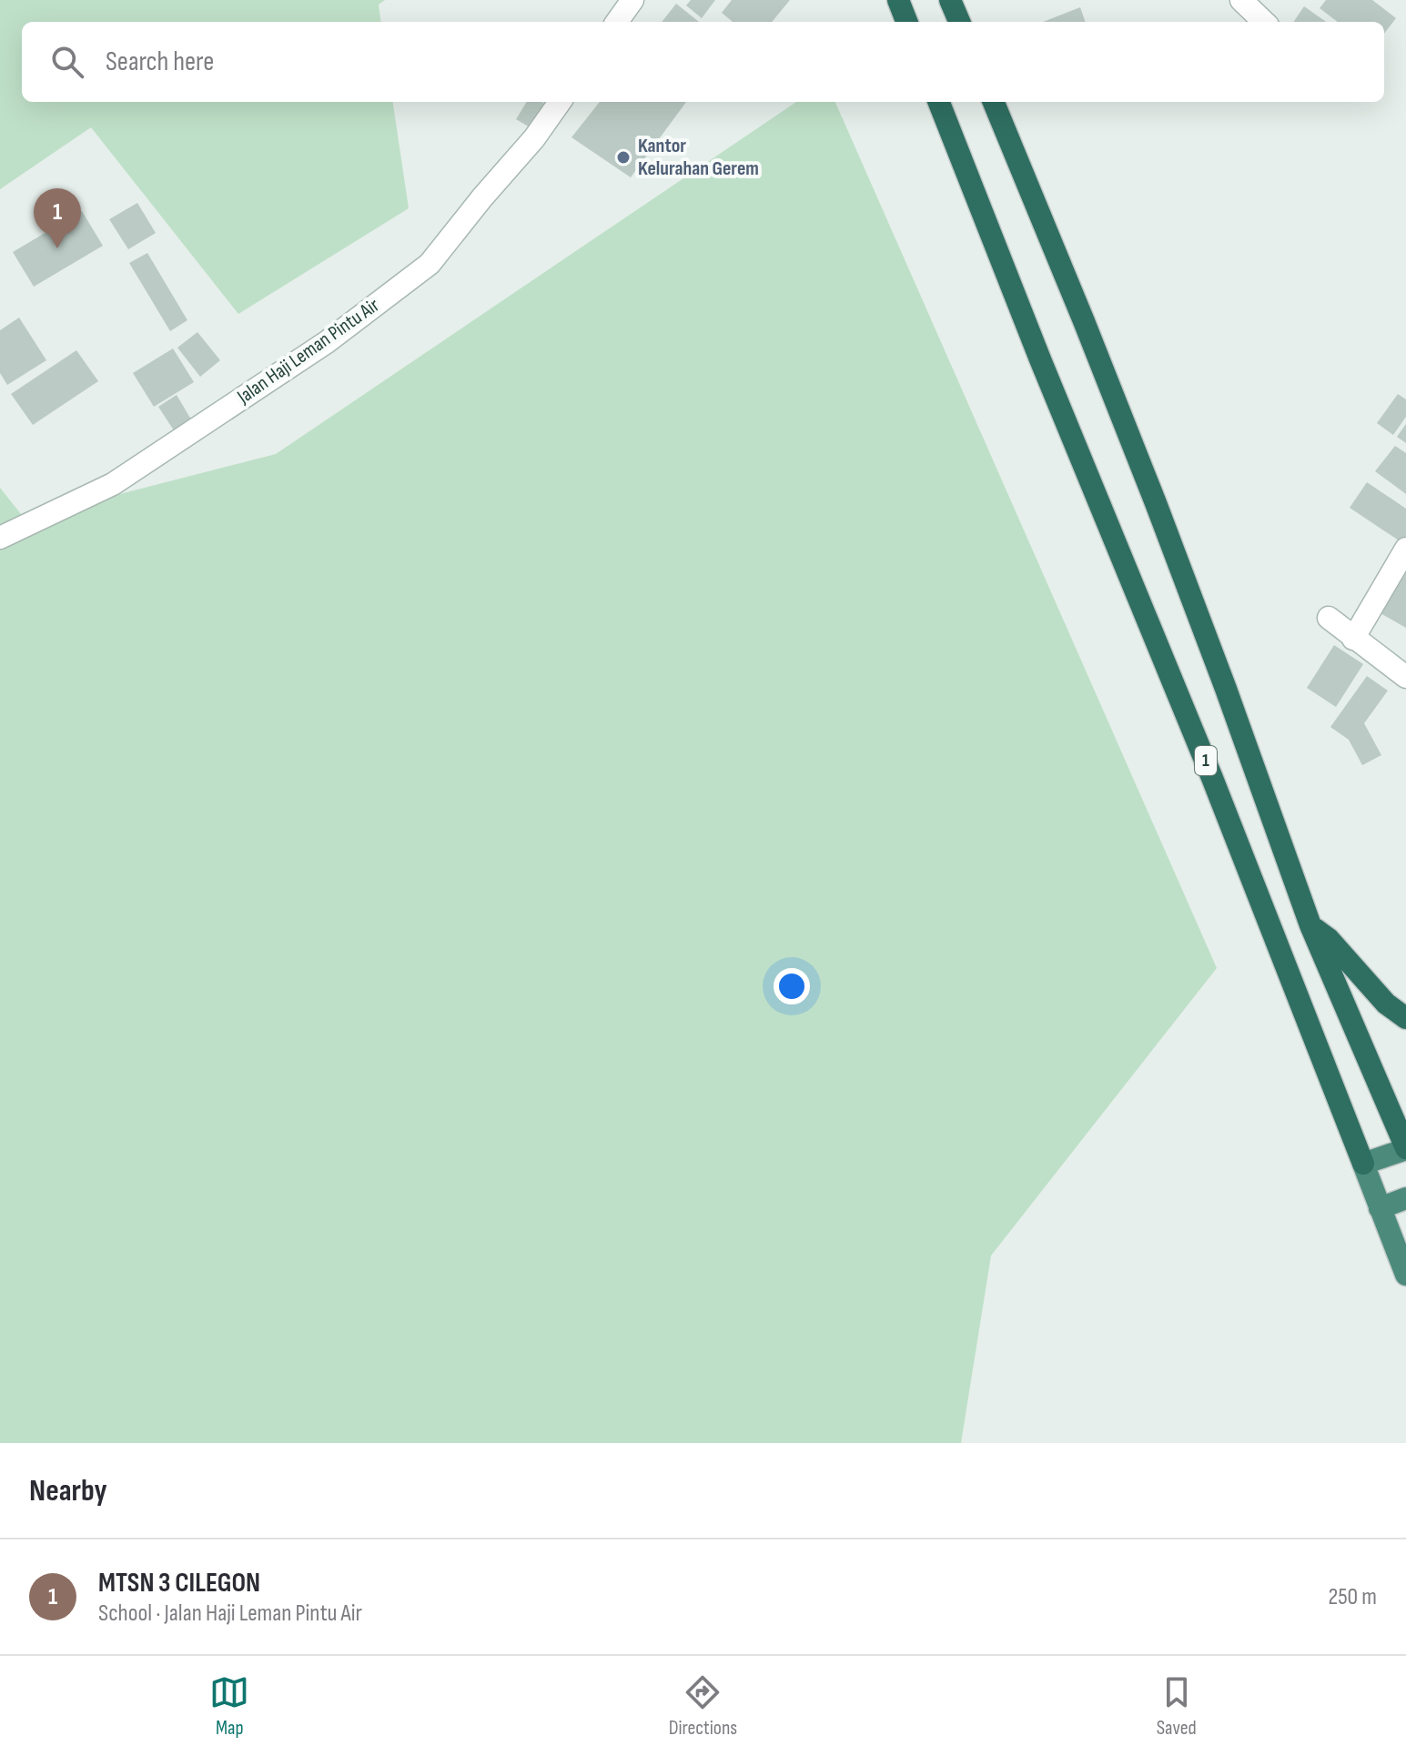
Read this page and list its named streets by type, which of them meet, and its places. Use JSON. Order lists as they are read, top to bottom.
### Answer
{
  "streets": {
    "highway": ["1"],
    "street": ["Jalan Haji Leman Pintu Air"]
  },
  "places": ["Kantor Kelurahan Gerem"],
  "page": {
    "search": "Search here",
    "pins": "1",
    "heading": "Nearby",
    "list": [
      {
        "mark": "1",
        "name": "MTSN 3 CILEGON",
        "note": "School · Jalan Haji Leman Pintu Air",
        "value": "250 m"
      }
    ],
    "nav": ["Map", "Directions", "Saved"]
  }
}
